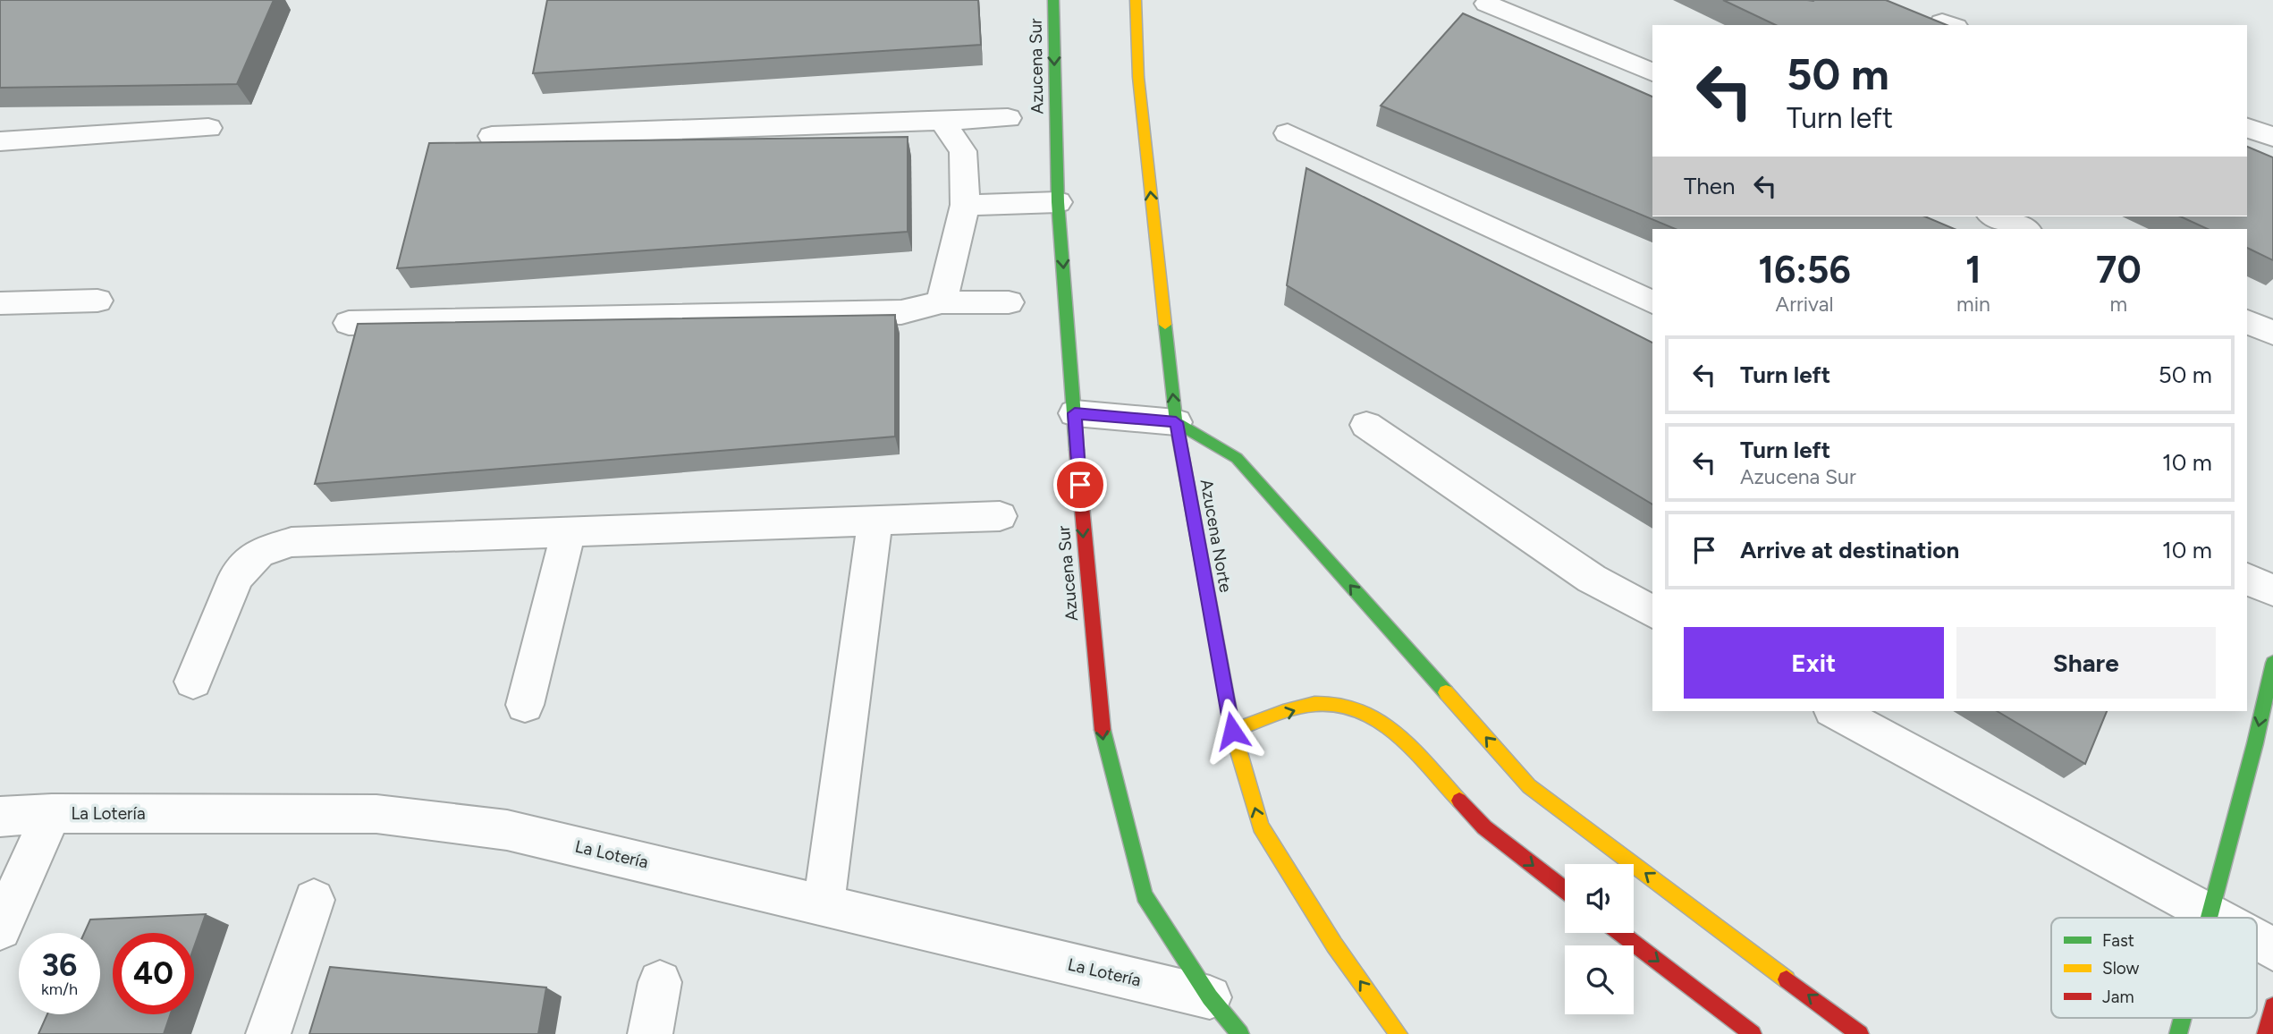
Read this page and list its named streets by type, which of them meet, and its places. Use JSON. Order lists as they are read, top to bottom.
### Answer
{
  "streets": {
    "street": ["Azucena Sur", "Azucena Norte", "La Lotería"]
  },
  "crossings": [
    ["Azucena Sur", "La Lotería"]
  ],
  "one_way": ["Azucena Sur", "Azucena Norte"],
  "legend": ["Fast", "Slow", "Jam"],
  "page": {
    "turn": ["50 m", "Turn left"],
    "then": "Then",
    "eta": [
      "16:56",
      "Arrival",
      "1",
      "min",
      "70",
      "m"
    ],
    "list": [
      {
        "name": "Turn left",
        "value": "50 m"
      },
      {
        "name": "Turn left",
        "note": "Azucena Sur",
        "value": "10 m"
      },
      {
        "name": "Arrive at destination",
        "value": "10 m"
      }
    ],
    "buttons": ["Exit", "Share"],
    "speed": "36 km/h",
    "limit": "40"
  }
}
